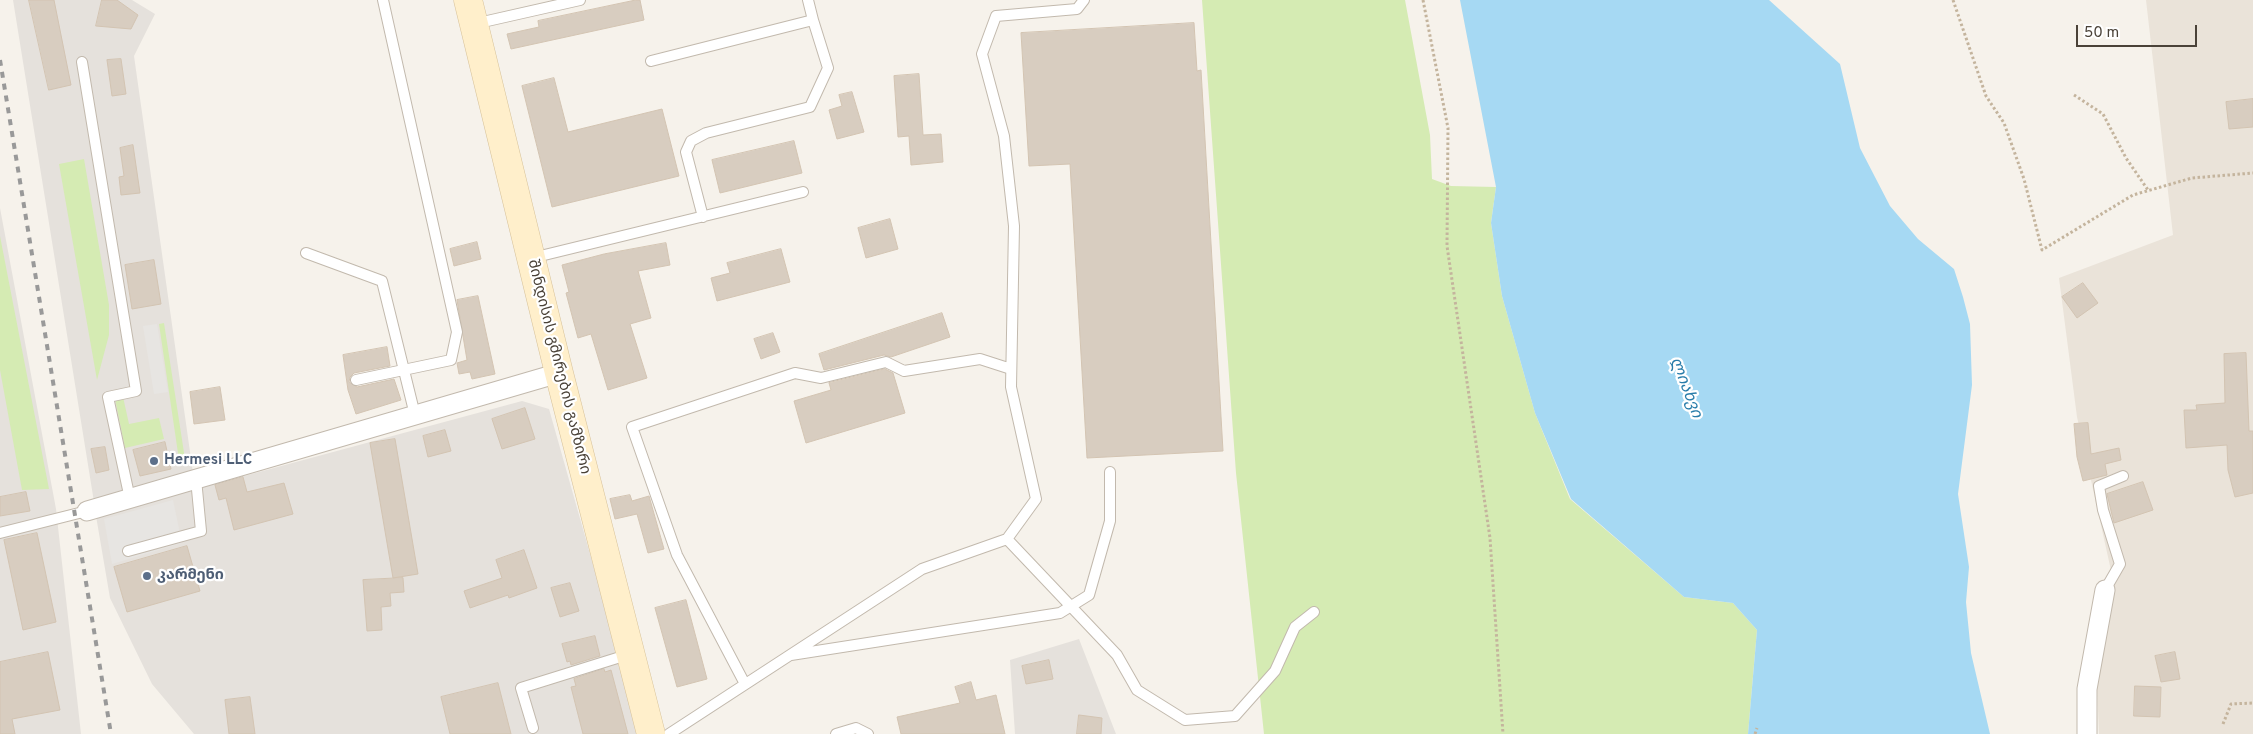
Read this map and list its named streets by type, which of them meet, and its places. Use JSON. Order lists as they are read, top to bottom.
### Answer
{
  "streets": {
    "main road": ["შინდისის გმირების გამზირი"]
  },
  "water": ["ლიახვი"],
  "places": ["Hermesi LLC", "კარმენი"],
  "scale_bar": "50 m"
}
